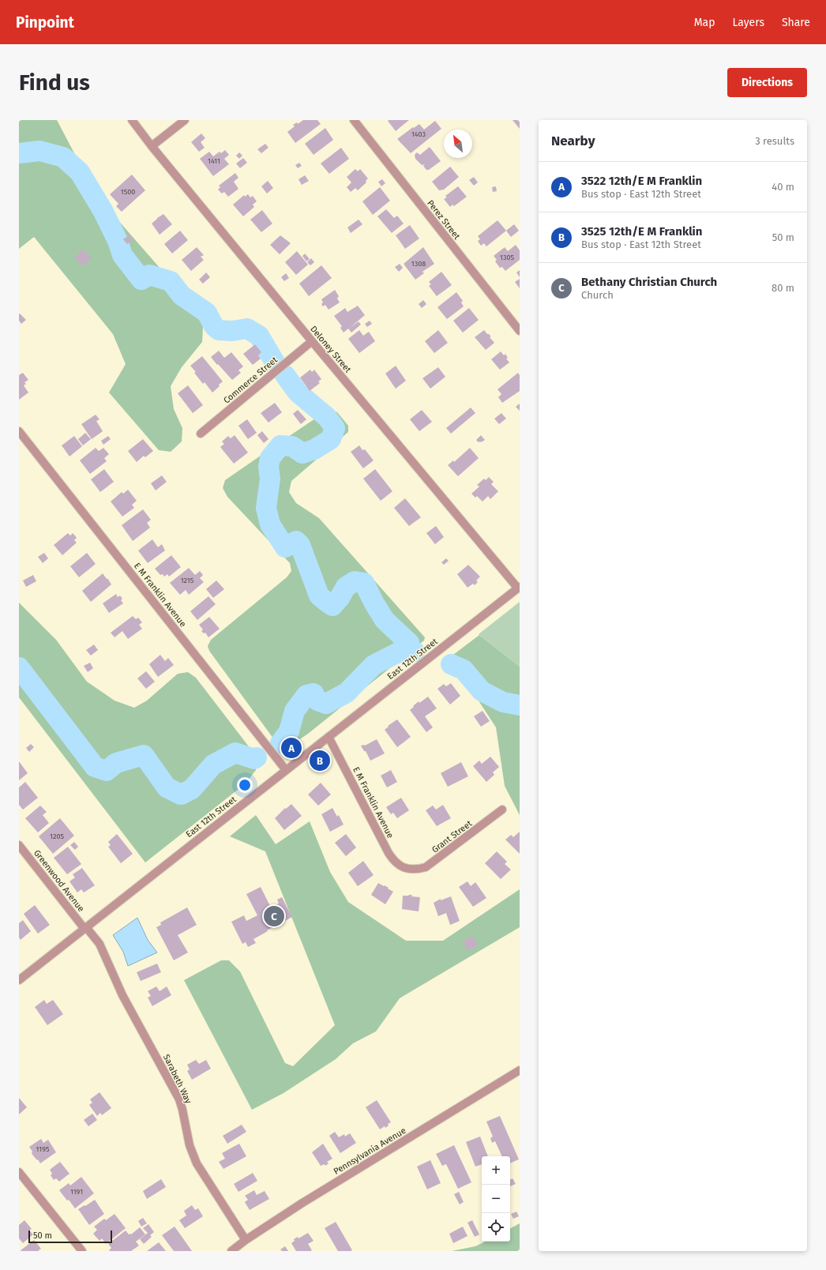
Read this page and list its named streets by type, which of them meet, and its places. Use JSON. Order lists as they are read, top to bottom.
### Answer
{
  "streets": {
    "street": [
      "Perez Street",
      "Deloney Street",
      "Commerce Street",
      "E M Franklin Avenue",
      "East 12th Street",
      "Grant Street",
      "Greenwood Avenue",
      "Sarabeth Way",
      "Pennsylvania Avenue"
    ]
  },
  "crossings": [
    ["Deloney Street", "Commerce Street"],
    ["Deloney Street", "East 12th Street"],
    ["E M Franklin Avenue", "East 12th Street"],
    ["E M Franklin Avenue", "Grant Street"],
    ["East 12th Street", "Greenwood Avenue"],
    ["East 12th Street", "Sarabeth Way"],
    ["Greenwood Avenue", "Sarabeth Way"],
    ["Sarabeth Way", "Pennsylvania Avenue"]
  ],
  "house_numbers": [
    "1403",
    "1411",
    "1500",
    "1305",
    "1308",
    "1215",
    "1205",
    "1195",
    "1191"
  ],
  "scale_bar": "50 m",
  "north": "top left",
  "page": {
    "header": "Pinpoint",
    "nav": ["Map", "Layers", "Share"],
    "buttons": "Directions",
    "title": "Find us",
    "heading": ["Nearby", "3 results"],
    "list": [
      {
        "mark": "A",
        "name": "3522 12th/E M Franklin",
        "note": "Bus stop · East 12th Street",
        "value": "40 m"
      },
      {
        "mark": "B",
        "name": "3525 12th/E M Franklin",
        "note": "Bus stop · East 12th Street",
        "value": "50 m"
      },
      {
        "mark": "C",
        "name": "Bethany Christian Church",
        "note": "Church",
        "value": "80 m"
      }
    ],
    "pins": ["A", "B", "C"],
    "map_buttons": ["+", "−"],
    "scale": "50 m"
  }
}
